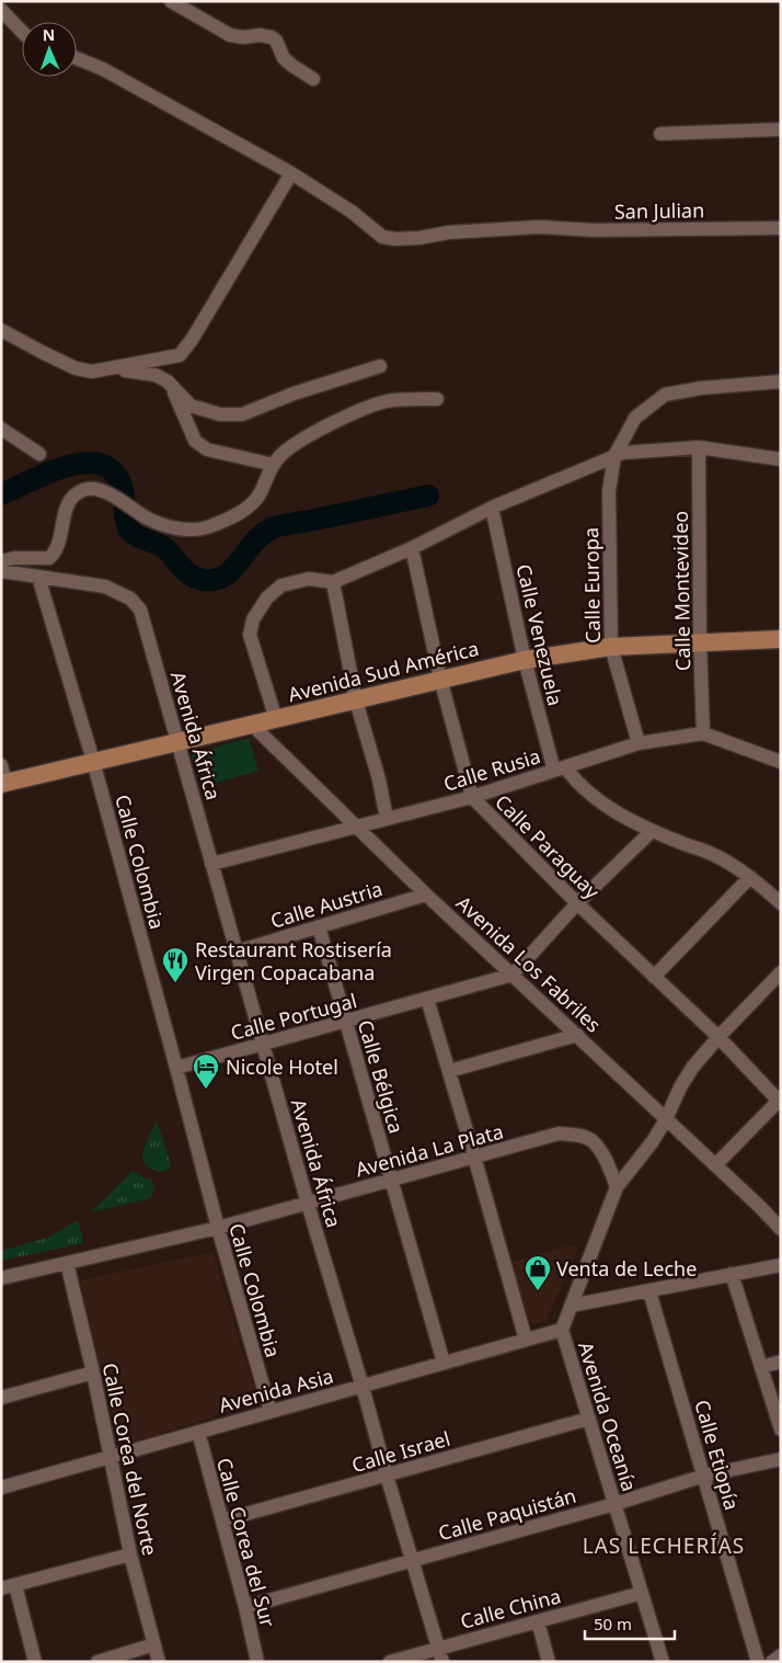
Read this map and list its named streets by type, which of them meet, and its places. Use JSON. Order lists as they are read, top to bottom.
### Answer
{
  "streets": {
    "main road": ["Avenida Sud América"],
    "street": [
      "San Julian",
      "Calle Europa",
      "Calle Montevideo",
      "Calle Venezuela",
      "Avenida África",
      "Calle Rusia",
      "Calle Paraguay",
      "Calle Colombia",
      "Calle Austria",
      "Avenida Los Fabriles",
      "Calle Portugal",
      "Calle Bélgica",
      "Avenida La Plata",
      "Avenida Asia",
      "Avenida Oceanía",
      "Calle Israel",
      "Calle Etiopía",
      "Calle Corea del Norte",
      "Calle Paquistán",
      "Calle Corea del Sur",
      "Calle China"
    ]
  },
  "crossings": [
    ["Calle Europa", "Avenida Sud América"],
    ["Calle Europa", "Calle Rusia"],
    ["Calle Montevideo", "Avenida Sud América"],
    ["Calle Montevideo", "Calle Rusia"],
    ["Calle Venezuela", "Avenida Sud América"],
    ["Calle Venezuela", "Calle Rusia"],
    ["Avenida Sud América", "Avenida África"],
    ["Avenida Sud América", "Calle Paraguay"],
    ["Avenida Sud América", "Calle Colombia"],
    ["Avenida Sud América", "Avenida Los Fabriles"],
    ["Avenida África", "Calle Rusia"],
    ["Avenida África", "Calle Colombia"],
    ["Avenida África", "Calle Austria"],
    ["Avenida África", "Calle Portugal"],
    ["Avenida África", "Avenida La Plata"],
    ["Avenida África", "Avenida Asia"],
    ["Avenida África", "Calle Israel"],
    ["Avenida África", "Calle Paquistán"],
    ["Avenida África", "Calle China"],
    ["Calle Rusia", "Calle Paraguay"],
    ["Calle Rusia", "Avenida Los Fabriles"],
    ["Calle Paraguay", "Avenida Oceanía"],
    ["Calle Colombia", "Calle Portugal"],
    ["Calle Colombia", "Avenida La Plata"],
    ["Calle Colombia", "Avenida Asia"],
    ["Calle Austria", "Avenida Los Fabriles"],
    ["Calle Austria", "Calle Bélgica"],
    ["Avenida Los Fabriles", "Calle Portugal"],
    ["Avenida Los Fabriles", "Avenida Oceanía"],
    ["Calle Portugal", "Calle Bélgica"],
    ["Calle Bélgica", "Avenida La Plata"],
    ["Calle Bélgica", "Avenida Asia"],
    ["Avenida La Plata", "Avenida Oceanía"],
    ["Avenida La Plata", "Calle Corea del Norte"],
    ["Avenida Asia", "Avenida Oceanía"],
    ["Avenida Asia", "Calle Corea del Norte"],
    ["Avenida Asia", "Calle Corea del Sur"],
    ["Avenida Oceanía", "Calle Israel"],
    ["Avenida Oceanía", "Calle Paquistán"],
    ["Avenida Oceanía", "Calle China"],
    ["Calle Israel", "Calle Corea del Sur"],
    ["Calle Etiopía", "Calle Paquistán"],
    ["Calle Paquistán", "Calle Corea del Sur"]
  ],
  "districts": ["LAS LECHERÍAS"],
  "places": {
    "restaurant": ["Restaurant Rostisería Virgen Copacabana"],
    "hotel": ["Nicole Hotel"],
    "shop": ["Venta de Leche"]
  },
  "scale_bar": "50 m",
  "north": "top"
}
